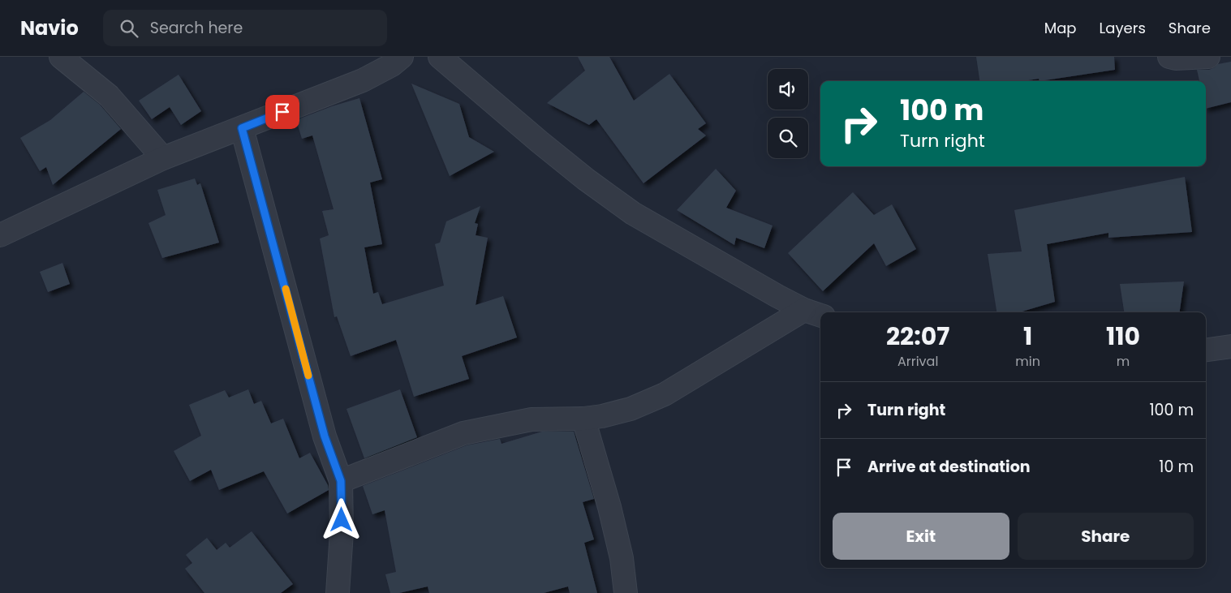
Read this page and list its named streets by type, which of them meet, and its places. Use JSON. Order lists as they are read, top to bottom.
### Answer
{
  "page": {
    "header": "Navio",
    "search": "Search here",
    "nav": ["Map", "Layers", "Share"],
    "turn": ["100 m", "Turn right"],
    "eta": [
      "22:07",
      "Arrival",
      "1",
      "min",
      "110",
      "m"
    ],
    "list": [
      {
        "name": "Turn right",
        "value": "100 m"
      },
      {
        "name": "Arrive at destination",
        "value": "10 m"
      }
    ],
    "buttons": ["Exit", "Share"]
  }
}
